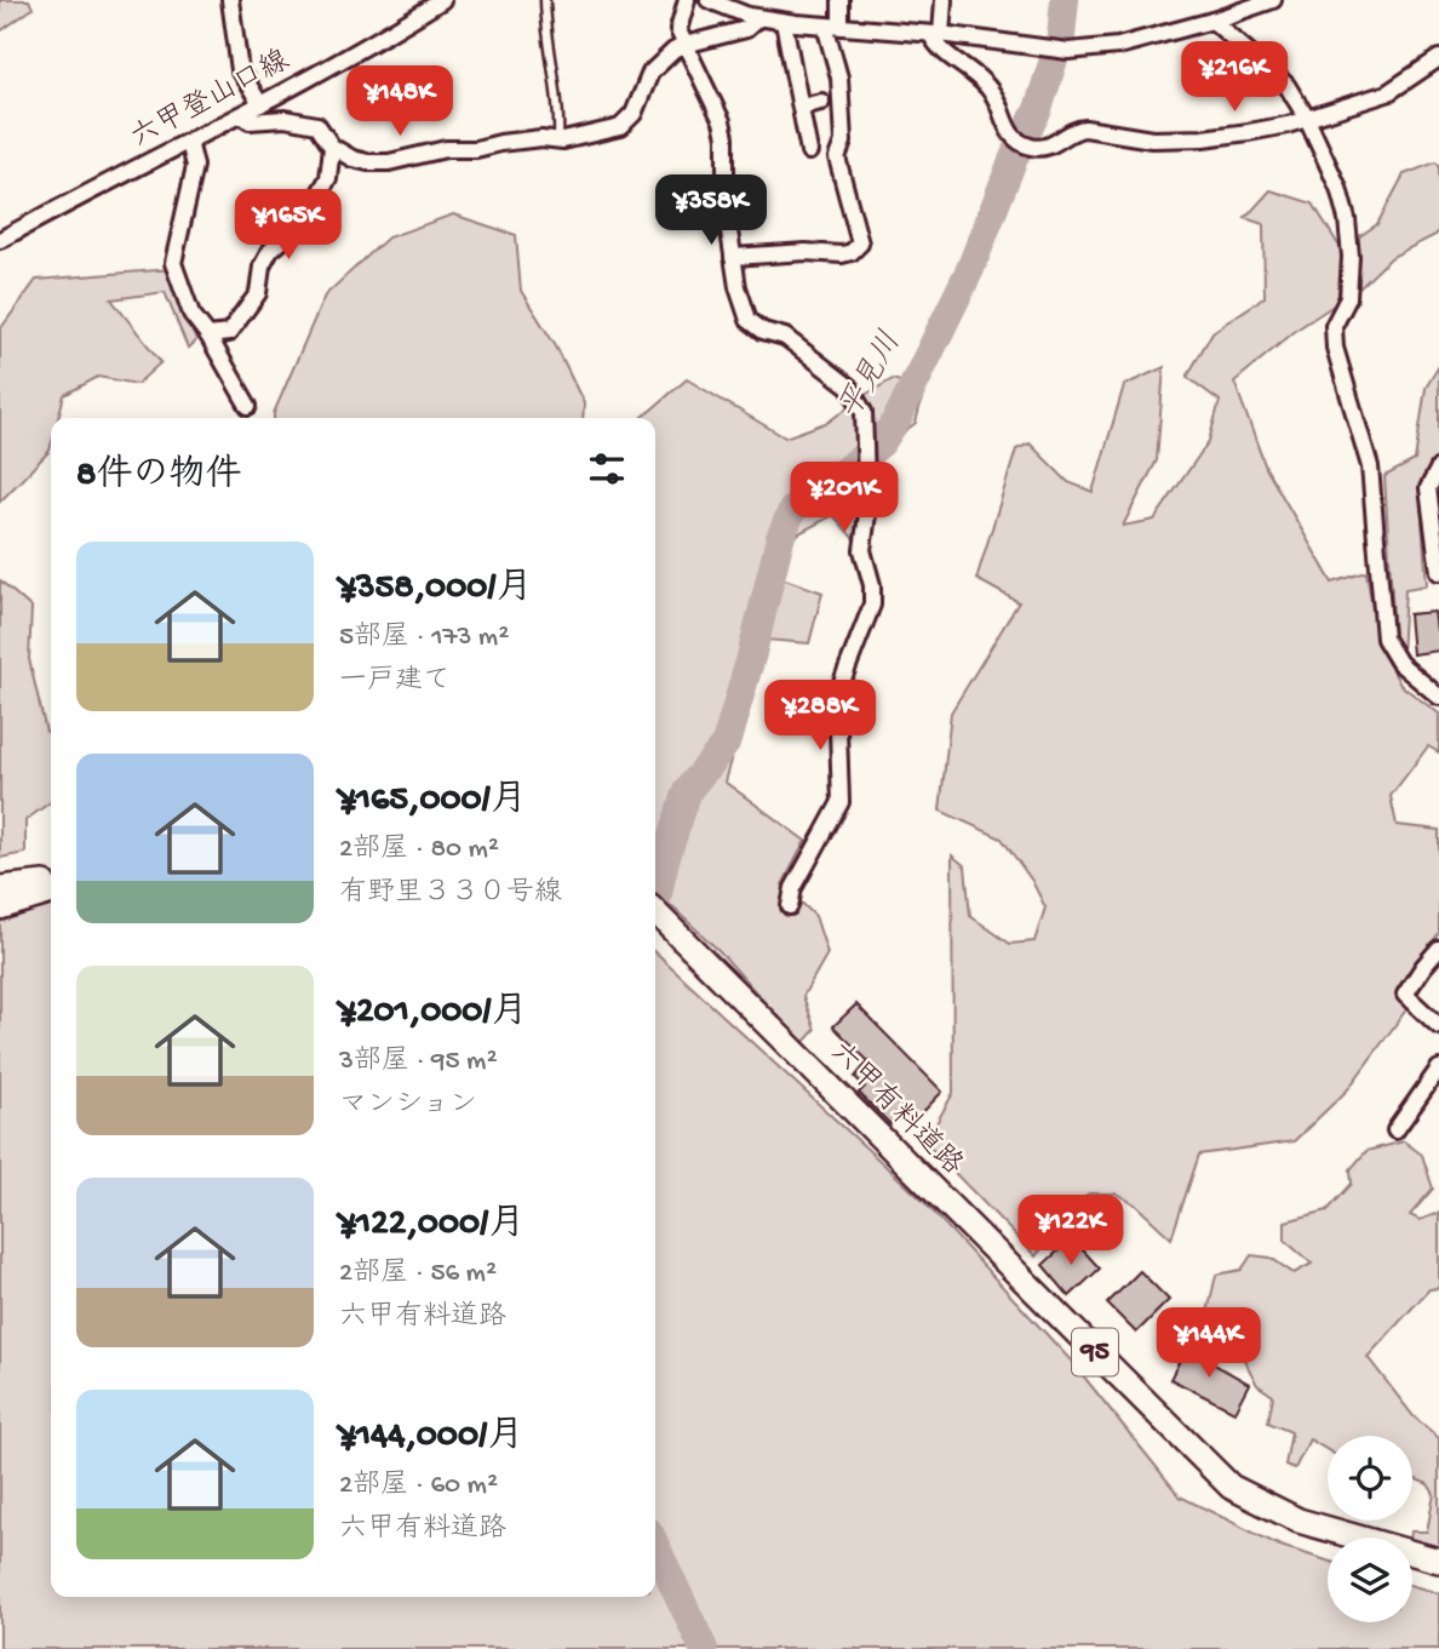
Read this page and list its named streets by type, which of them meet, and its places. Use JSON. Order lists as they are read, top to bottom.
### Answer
{
  "streets": {
    "main road": ["六甲有料道路", "95"],
    "street": ["六甲登山口線"]
  },
  "water": ["平見川"],
  "page": {
    "price": [
      "¥216K",
      "¥148K",
      "¥358K",
      "¥165K",
      "¥201K",
      "¥288K",
      "¥122K",
      "¥144K"
    ],
    "heading": "8件の物件",
    "list": [
      {
        "name": "¥358,000/月",
        "note": "5部屋 · 173 m² · 一戸建て"
      },
      {
        "name": "¥165,000/月",
        "note": "2部屋 · 80 m² · 有野里３３０号線"
      },
      {
        "name": "¥201,000/月",
        "note": "3部屋 · 95 m² · マンション"
      },
      {
        "name": "¥122,000/月",
        "note": "2部屋 · 56 m² · 六甲有料道路"
      },
      {
        "name": "¥144,000/月",
        "note": "2部屋 · 60 m² · 六甲有料道路"
      }
    ]
  }
}
